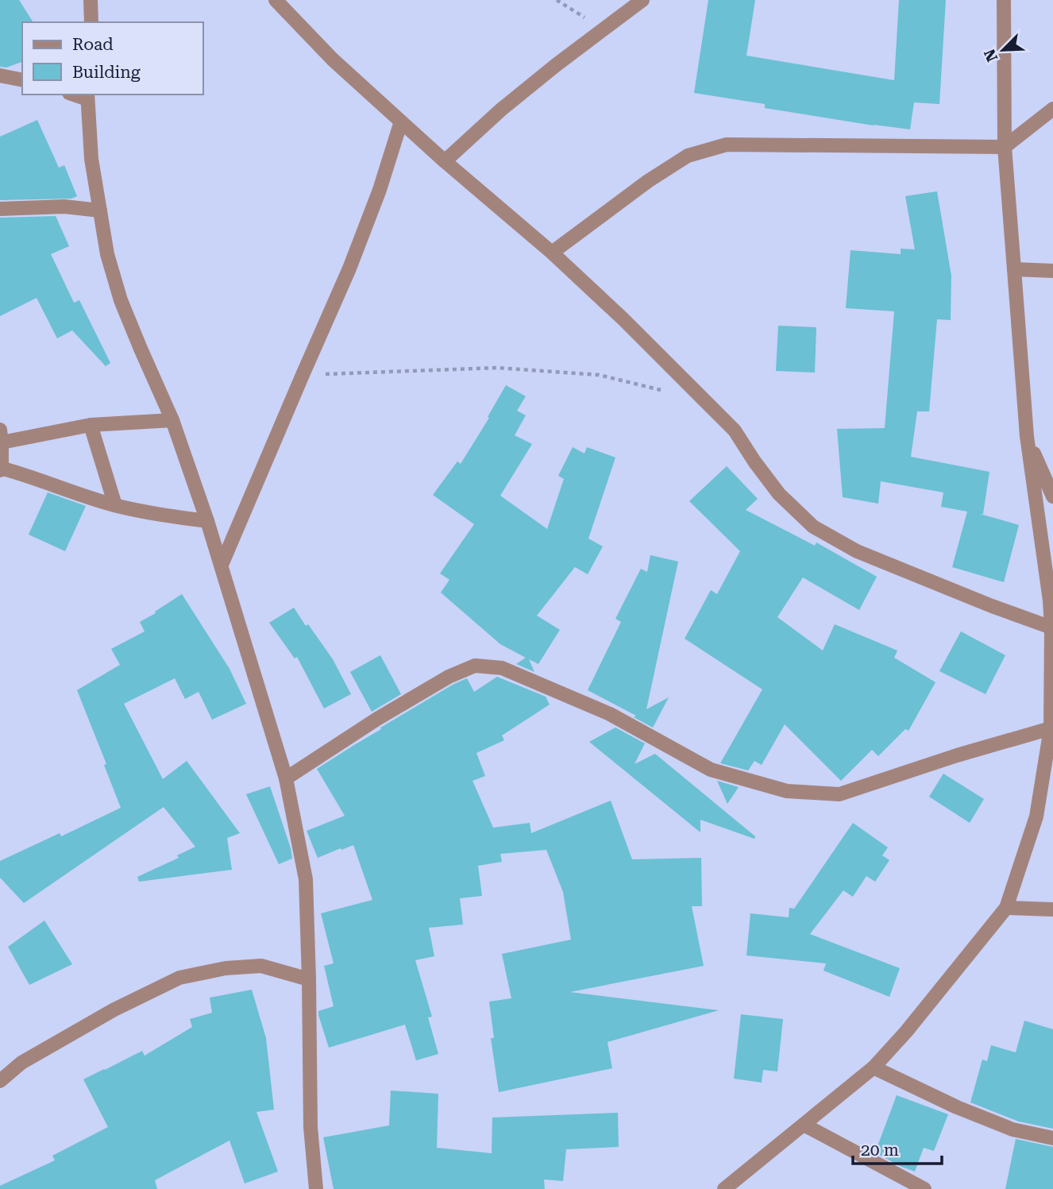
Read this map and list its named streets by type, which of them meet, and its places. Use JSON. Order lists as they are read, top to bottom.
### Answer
{
  "legend": ["Road", "Building"],
  "scale_bar": "20 m",
  "north": "bottom left"
}
